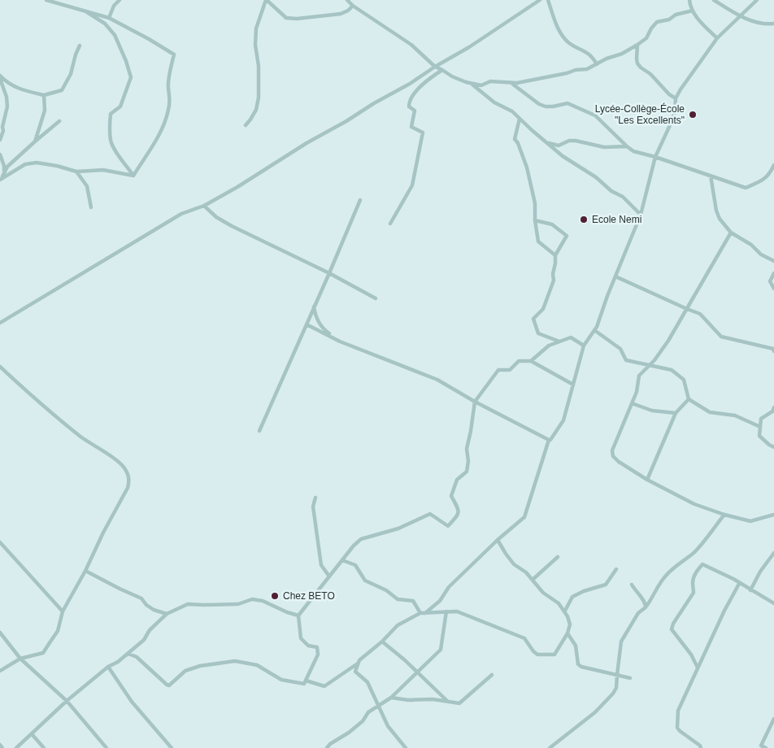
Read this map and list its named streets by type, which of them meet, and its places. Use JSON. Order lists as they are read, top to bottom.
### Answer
{
  "places": ["Lycée-Collège-École \"Les Excellents\"", "Ecole Nemi", "Chez BETO"]
}
